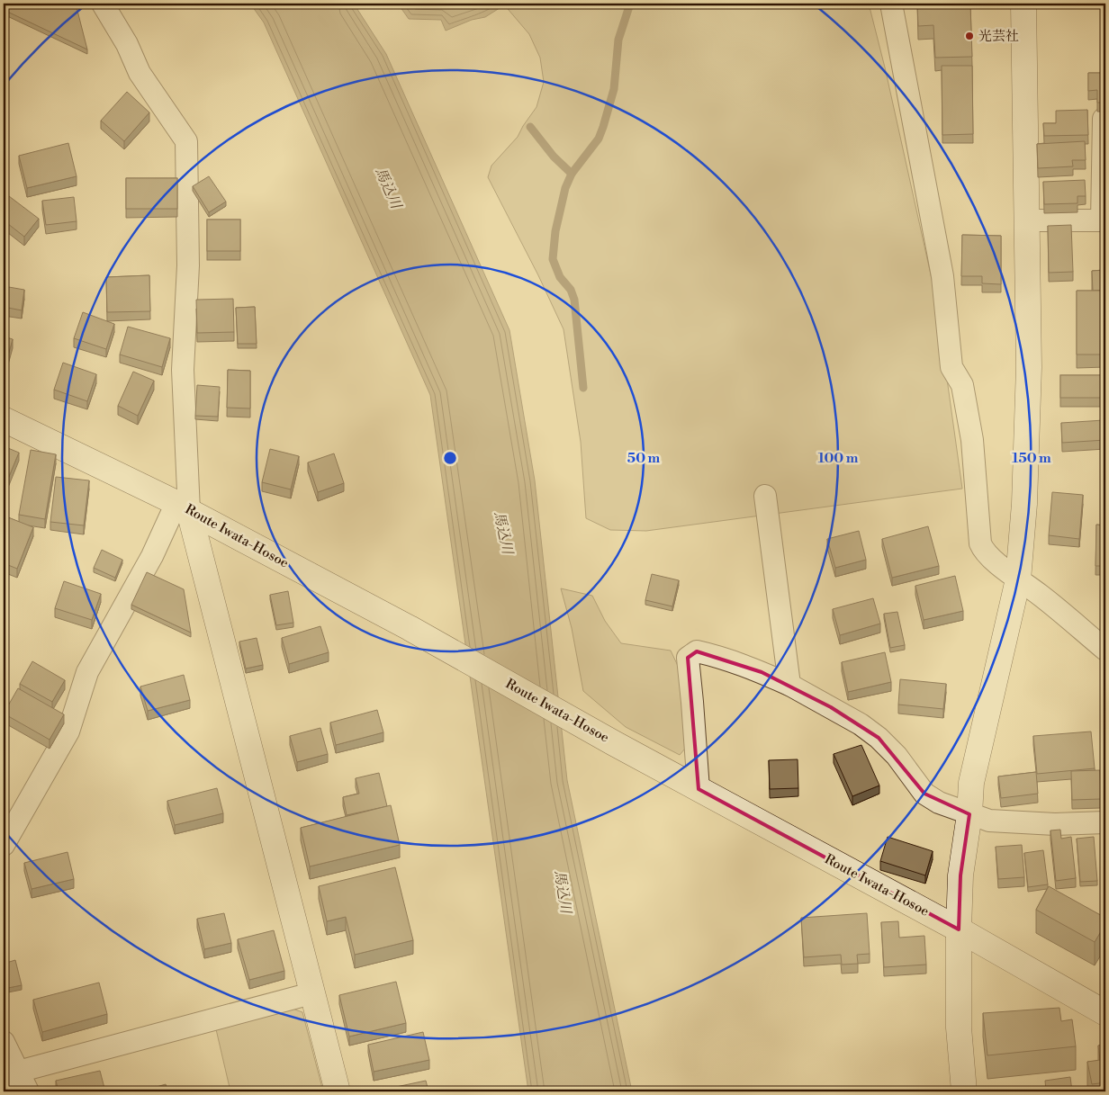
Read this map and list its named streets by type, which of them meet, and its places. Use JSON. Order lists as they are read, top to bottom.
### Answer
{
  "streets": {
    "street": ["Route Iwata-Hosoe"]
  },
  "water": ["馬込川"],
  "places": ["光芸社"],
  "rings": ["50 m", "100 m", "150 m"]
}
